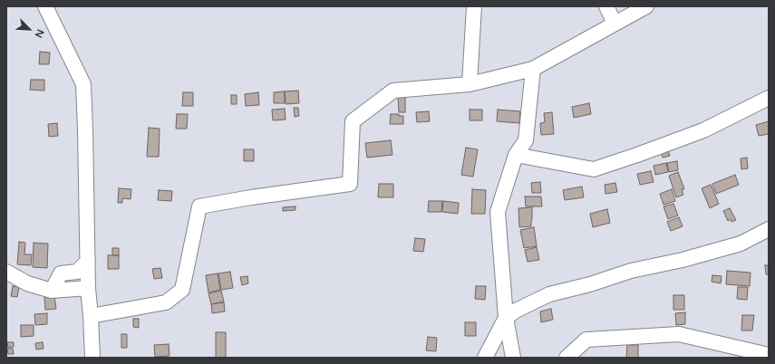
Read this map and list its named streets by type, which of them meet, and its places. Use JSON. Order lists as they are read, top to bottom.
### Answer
{
  "north": "bottom right"
}
